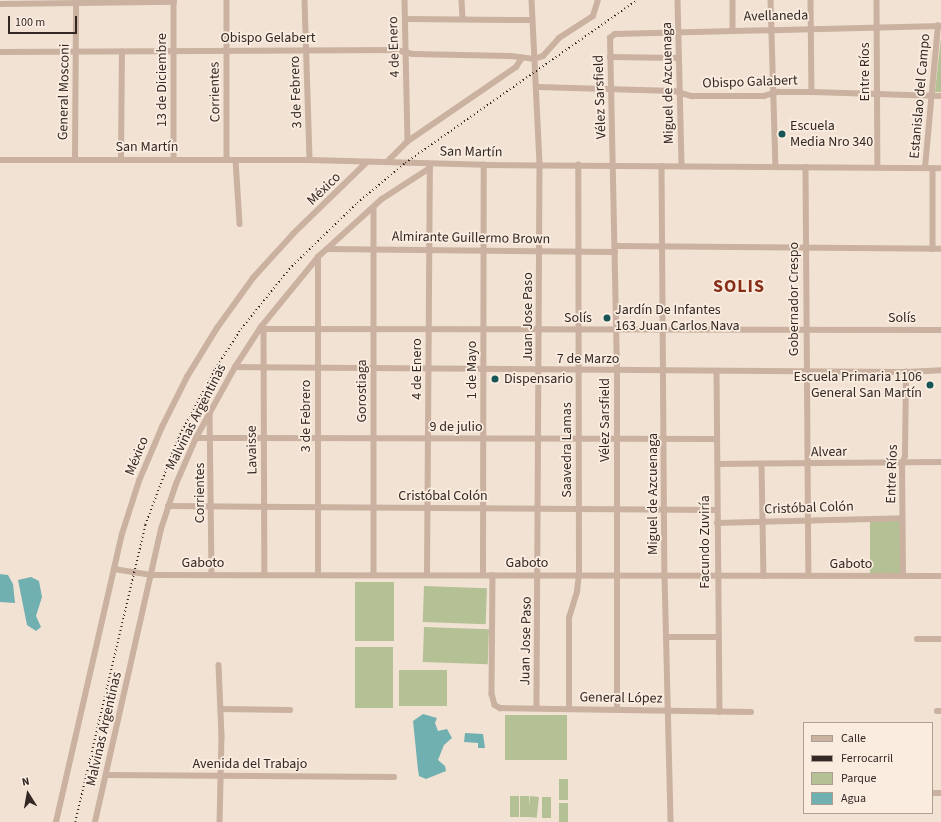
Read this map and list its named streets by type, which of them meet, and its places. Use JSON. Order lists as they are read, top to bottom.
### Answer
{
  "streets": {
    "street": [
      "Avellaneda",
      "Obispo Gelabert",
      "4 de Enero",
      "Entre Ríos",
      "13 de Diciembre",
      "Obispo Galabert",
      "Miguel de Azcuenaga",
      "General Mosconi",
      "Corrientes",
      "3 de Febrero",
      "Estanislao del Campo",
      "Vélez Sarsfield",
      "San Martín",
      "México",
      "Almirante Guillermo Brown",
      "Gobernador Crespo",
      "Juan Jose Paso",
      "Solís",
      "7 de Marzo",
      "1 de Mayo",
      "Gorostiaga",
      "Malvinas Argentinas",
      "9 de julio",
      "Lavaisse",
      "Saavedra Lamas",
      "Alvear",
      "Cristóbal Colón",
      "Facundo Zuviría",
      "Gaboto",
      "General López",
      "Avenida del Trabajo"
    ]
  },
  "crossings": [
    ["Avellaneda", "Entre Ríos"],
    ["Avellaneda", "Miguel de Azcuenaga"],
    ["Avellaneda", "Estanislao del Campo"],
    ["Avellaneda", "Vélez Sarsfield"],
    ["Obispo Gelabert", "4 de Enero"],
    ["Obispo Gelabert", "13 de Diciembre"],
    ["Obispo Gelabert", "General Mosconi"],
    ["Obispo Gelabert", "Corrientes"],
    ["Obispo Gelabert", "3 de Febrero"],
    ["Obispo Gelabert", "Juan Jose Paso"],
    ["4 de Enero", "San Martín"],
    ["4 de Enero", "Almirante Guillermo Brown"],
    ["4 de Enero", "Solís"],
    ["4 de Enero", "7 de Marzo"],
    ["4 de Enero", "Malvinas Argentinas"],
    ["4 de Enero", "9 de julio"],
    ["4 de Enero", "Cristóbal Colón"],
    ["4 de Enero", "Gaboto"],
    ["Entre Ríos", "Obispo Galabert"],
    ["Entre Ríos", "San Martín"],
    ["Entre Ríos", "7 de Marzo"],
    ["Entre Ríos", "Alvear"],
    ["Entre Ríos", "Cristóbal Colón"],
    ["Entre Ríos", "Gaboto"],
    ["13 de Diciembre", "San Martín"],
    ["Obispo Galabert", "Miguel de Azcuenaga"],
    ["Obispo Galabert", "Estanislao del Campo"],
    ["Obispo Galabert", "Vélez Sarsfield"],
    ["Obispo Galabert", "Juan Jose Paso"],
    ["Miguel de Azcuenaga", "San Martín"],
    ["Miguel de Azcuenaga", "Almirante Guillermo Brown"],
    ["Miguel de Azcuenaga", "Solís"],
    ["Miguel de Azcuenaga", "7 de Marzo"],
    ["Miguel de Azcuenaga", "9 de julio"],
    ["Miguel de Azcuenaga", "Cristóbal Colón"],
    ["Miguel de Azcuenaga", "Gaboto"],
    ["Miguel de Azcuenaga", "General López"],
    ["General Mosconi", "San Martín"],
    ["Corrientes", "San Martín"],
    ["Corrientes", "Malvinas Argentinas"],
    ["Corrientes", "9 de julio"],
    ["Corrientes", "Cristóbal Colón"],
    ["Corrientes", "Gaboto"],
    ["3 de Febrero", "San Martín"],
    ["3 de Febrero", "Solís"],
    ["3 de Febrero", "7 de Marzo"],
    ["3 de Febrero", "Malvinas Argentinas"],
    ["3 de Febrero", "9 de julio"],
    ["3 de Febrero", "Cristóbal Colón"],
    ["3 de Febrero", "Gaboto"],
    ["Estanislao del Campo", "San Martín"],
    ["Estanislao del Campo", "Almirante Guillermo Brown"],
    ["Vélez Sarsfield", "San Martín"],
    ["Vélez Sarsfield", "Almirante Guillermo Brown"],
    ["Vélez Sarsfield", "Solís"],
    ["Vélez Sarsfield", "7 de Marzo"],
    ["Vélez Sarsfield", "9 de julio"],
    ["Vélez Sarsfield", "Cristóbal Colón"],
    ["Vélez Sarsfield", "Gaboto"],
    ["Vélez Sarsfield", "General López"],
    ["San Martín", "México"],
    ["San Martín", "Gobernador Crespo"],
    ["San Martín", "Juan Jose Paso"],
    ["San Martín", "1 de Mayo"],
    ["San Martín", "Malvinas Argentinas"],
    ["San Martín", "Saavedra Lamas"],
    ["México", "Gaboto"],
    ["Almirante Guillermo Brown", "Gobernador Crespo"],
    ["Almirante Guillermo Brown", "Juan Jose Paso"],
    ["Almirante Guillermo Brown", "1 de Mayo"],
    ["Almirante Guillermo Brown", "Gorostiaga"],
    ["Almirante Guillermo Brown", "Malvinas Argentinas"],
    ["Almirante Guillermo Brown", "Saavedra Lamas"],
    ["Gobernador Crespo", "Solís"],
    ["Gobernador Crespo", "7 de Marzo"],
    ["Gobernador Crespo", "Alvear"],
    ["Gobernador Crespo", "Cristóbal Colón"],
    ["Gobernador Crespo", "Gaboto"],
    ["Juan Jose Paso", "Solís"],
    ["Juan Jose Paso", "7 de Marzo"],
    ["Juan Jose Paso", "9 de julio"],
    ["Juan Jose Paso", "Cristóbal Colón"],
    ["Juan Jose Paso", "Gaboto"],
    ["Juan Jose Paso", "General López"],
    ["Solís", "1 de Mayo"],
    ["Solís", "Gorostiaga"],
    ["Solís", "Malvinas Argentinas"],
    ["Solís", "Lavaisse"],
    ["Solís", "Saavedra Lamas"],
    ["7 de Marzo", "1 de Mayo"],
    ["7 de Marzo", "Gorostiaga"],
    ["7 de Marzo", "Malvinas Argentinas"],
    ["7 de Marzo", "Lavaisse"],
    ["7 de Marzo", "Saavedra Lamas"],
    ["7 de Marzo", "Facundo Zuviría"],
    ["1 de Mayo", "9 de julio"],
    ["1 de Mayo", "Cristóbal Colón"],
    ["1 de Mayo", "Gaboto"],
    ["Gorostiaga", "Malvinas Argentinas"],
    ["Gorostiaga", "9 de julio"],
    ["Gorostiaga", "Cristóbal Colón"],
    ["Gorostiaga", "Gaboto"],
    ["Malvinas Argentinas", "9 de julio"],
    ["Malvinas Argentinas", "Lavaisse"],
    ["Malvinas Argentinas", "Cristóbal Colón"],
    ["Malvinas Argentinas", "Gaboto"],
    ["Malvinas Argentinas", "Avenida del Trabajo"],
    ["9 de julio", "Lavaisse"],
    ["9 de julio", "Saavedra Lamas"],
    ["9 de julio", "Facundo Zuviría"],
    ["Lavaisse", "Cristóbal Colón"],
    ["Lavaisse", "Gaboto"],
    ["Saavedra Lamas", "Cristóbal Colón"],
    ["Saavedra Lamas", "Gaboto"],
    ["Saavedra Lamas", "General López"],
    ["Alvear", "Facundo Zuviría"],
    ["Cristóbal Colón", "Facundo Zuviría"],
    ["Facundo Zuviría", "Gaboto"],
    ["Facundo Zuviría", "General López"],
    ["Gaboto", "General López"]
  ],
  "districts": ["SOLIS"],
  "places": [
    "Escuela Media Nro 340",
    "Jardín De Infantes 163 Juan Carlos Nava",
    "Dispensario",
    "Escuela Primaria 1106 General San Martín"
  ],
  "legend": [
    "Calle",
    "Ferrocarril",
    "Parque",
    "Agua"
  ],
  "scale_bar": "100 m",
  "north": "top"
}
